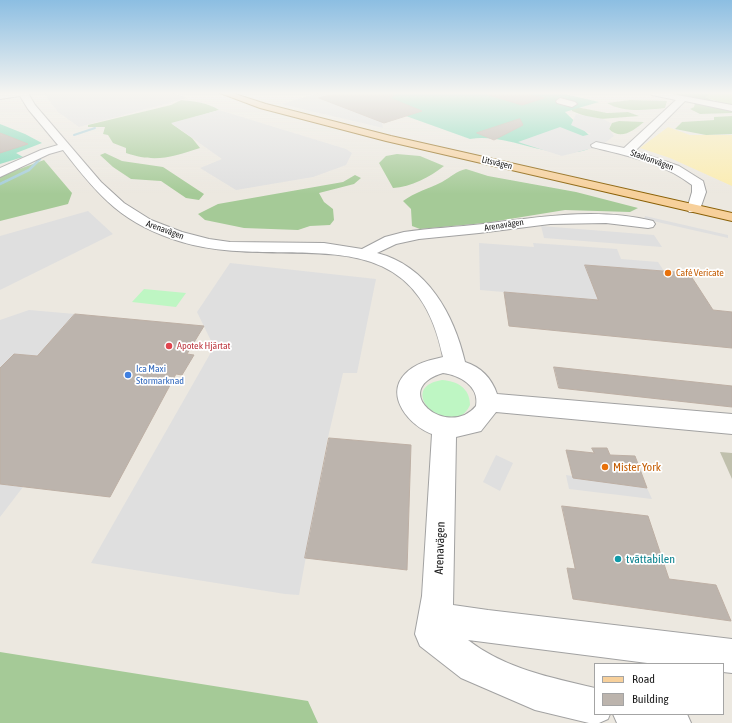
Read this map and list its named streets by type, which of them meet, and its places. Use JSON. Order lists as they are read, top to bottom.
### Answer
{
  "streets": {
    "main road": ["Litsvägen"],
    "street": ["Stadionvägen", "Arenavägen"]
  },
  "crossings": [
    ["Stadionvägen", "Litsvägen"]
  ],
  "places": [
    "Café Vericate",
    "Apotek Hjärtat",
    "Ica Maxi Stormarknad",
    "Mister York",
    "tvättabilen"
  ],
  "legend": ["Road", "Building"]
}
